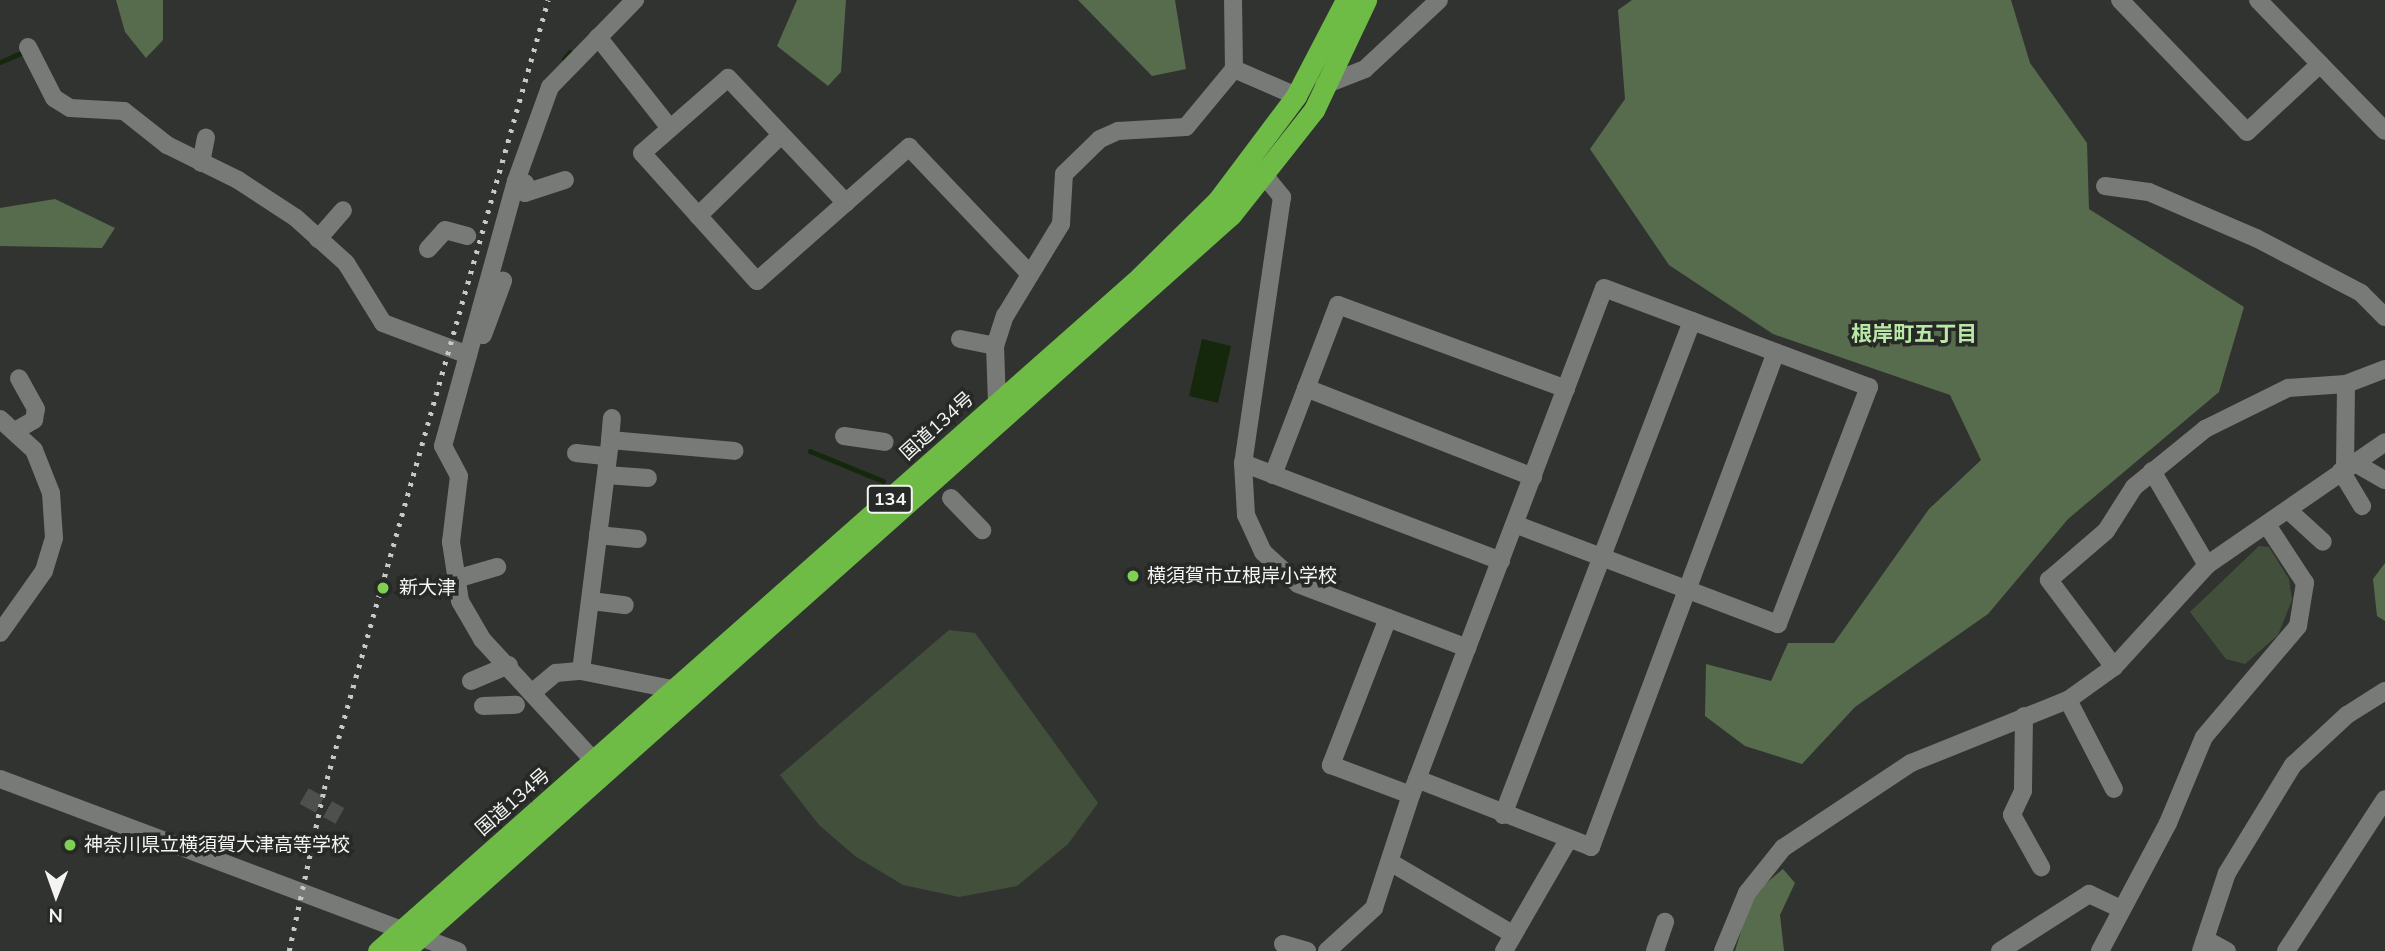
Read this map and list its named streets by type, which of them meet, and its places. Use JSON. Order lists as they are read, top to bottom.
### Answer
{
  "streets": {
    "highway": ["国道134号", "134"]
  },
  "districts": ["根岸町五丁目"],
  "places": ["横須賀市立根岸小学校", "新大津", "神奈川県立横須賀大津高等学校"],
  "north": "bottom"
}
